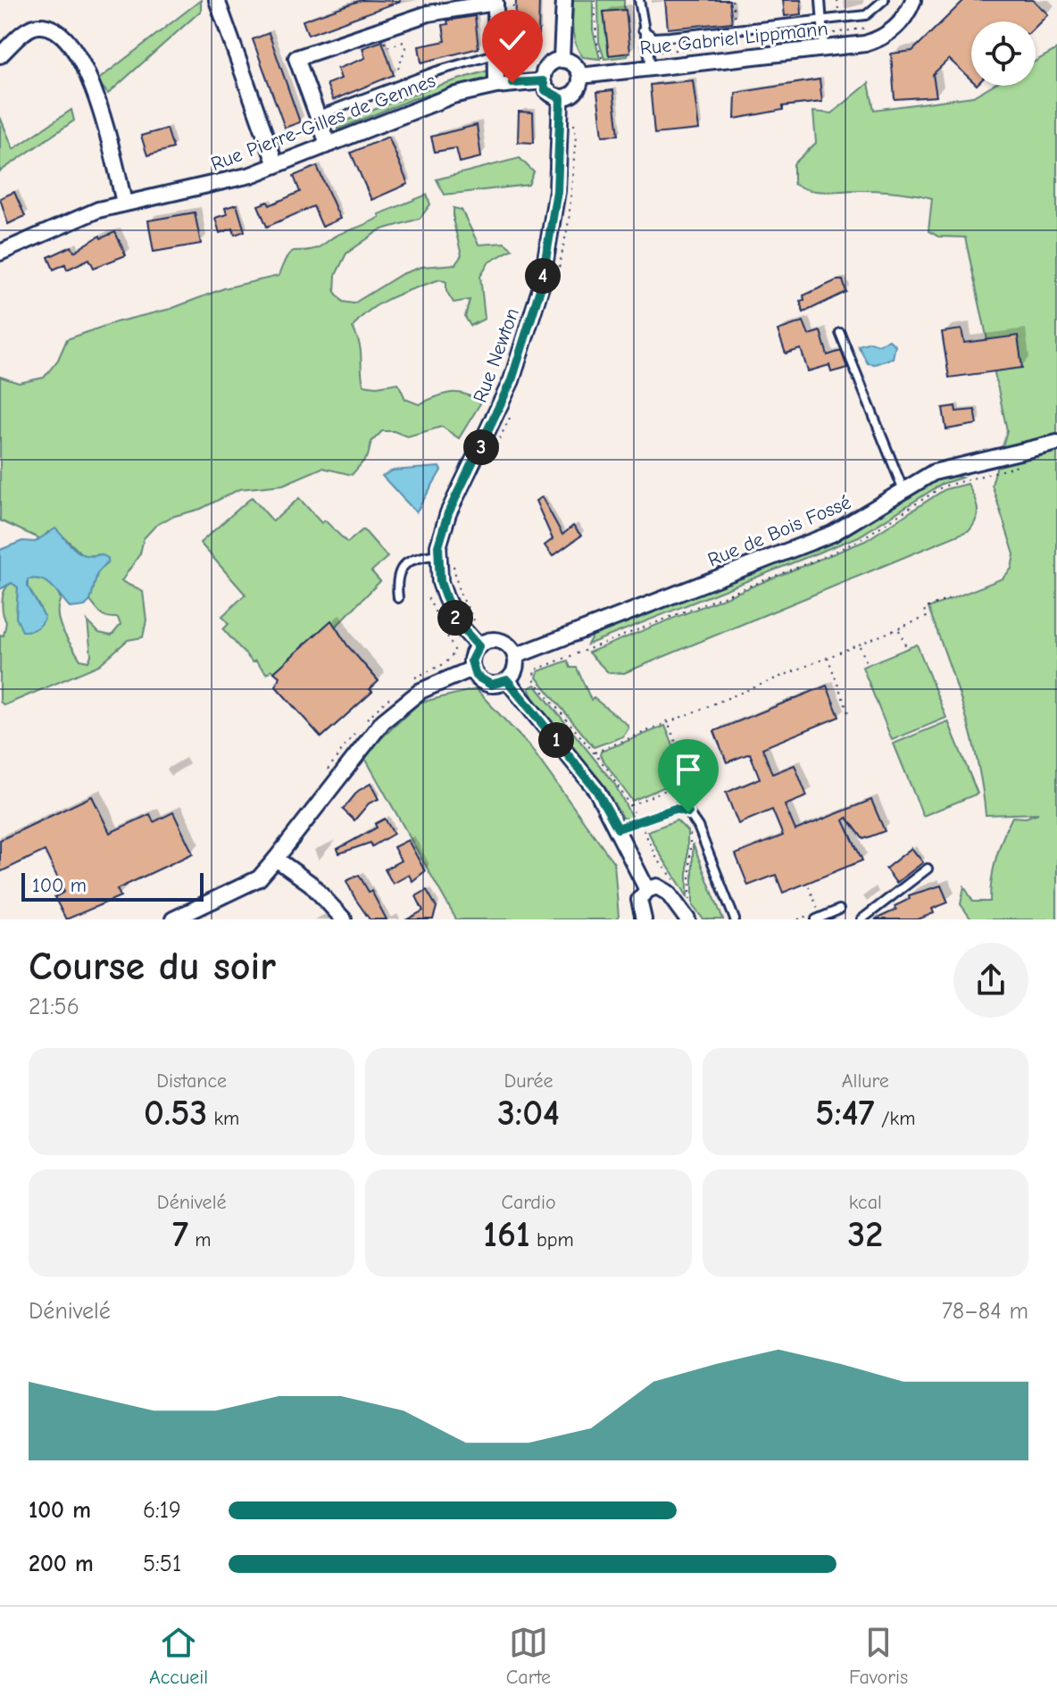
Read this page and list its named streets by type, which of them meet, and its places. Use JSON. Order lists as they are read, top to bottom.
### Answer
{
  "streets": {
    "street": [
      "Rue Gabriel Lippmann",
      "Rue Pierre-Gilles de Gennes",
      "Rue Newton",
      "Rue de Bois Fossé"
    ]
  },
  "crossings": [
    ["Rue Gabriel Lippmann", "Rue Pierre-Gilles de Gennes"],
    ["Rue Gabriel Lippmann", "Rue Newton"],
    ["Rue Pierre-Gilles de Gennes", "Rue Newton"],
    ["Rue Newton", "Rue de Bois Fossé"]
  ],
  "scale_bar": "100 m",
  "page": {
    "pins": [
      "4",
      "3",
      "2",
      "1"
    ],
    "scale": "100 m",
    "heading": ["Course du soir", "21:56"],
    "stats": [
      ["Distance", "0.53 km"],
      ["Durée", "3:04"],
      ["Allure", "5:47 /km"],
      ["Dénivelé", "7 m"],
      ["Cardio", "161 bpm"],
      ["kcal", "32"]
    ],
    "chart": ["Dénivelé", "78–84 m"],
    "list": [
      {
        "name": "100 m",
        "note": "6:19"
      },
      {
        "name": "200 m",
        "note": "5:51"
      }
    ],
    "tabs": ["Accueil", "Carte", "Favoris"]
  }
}
